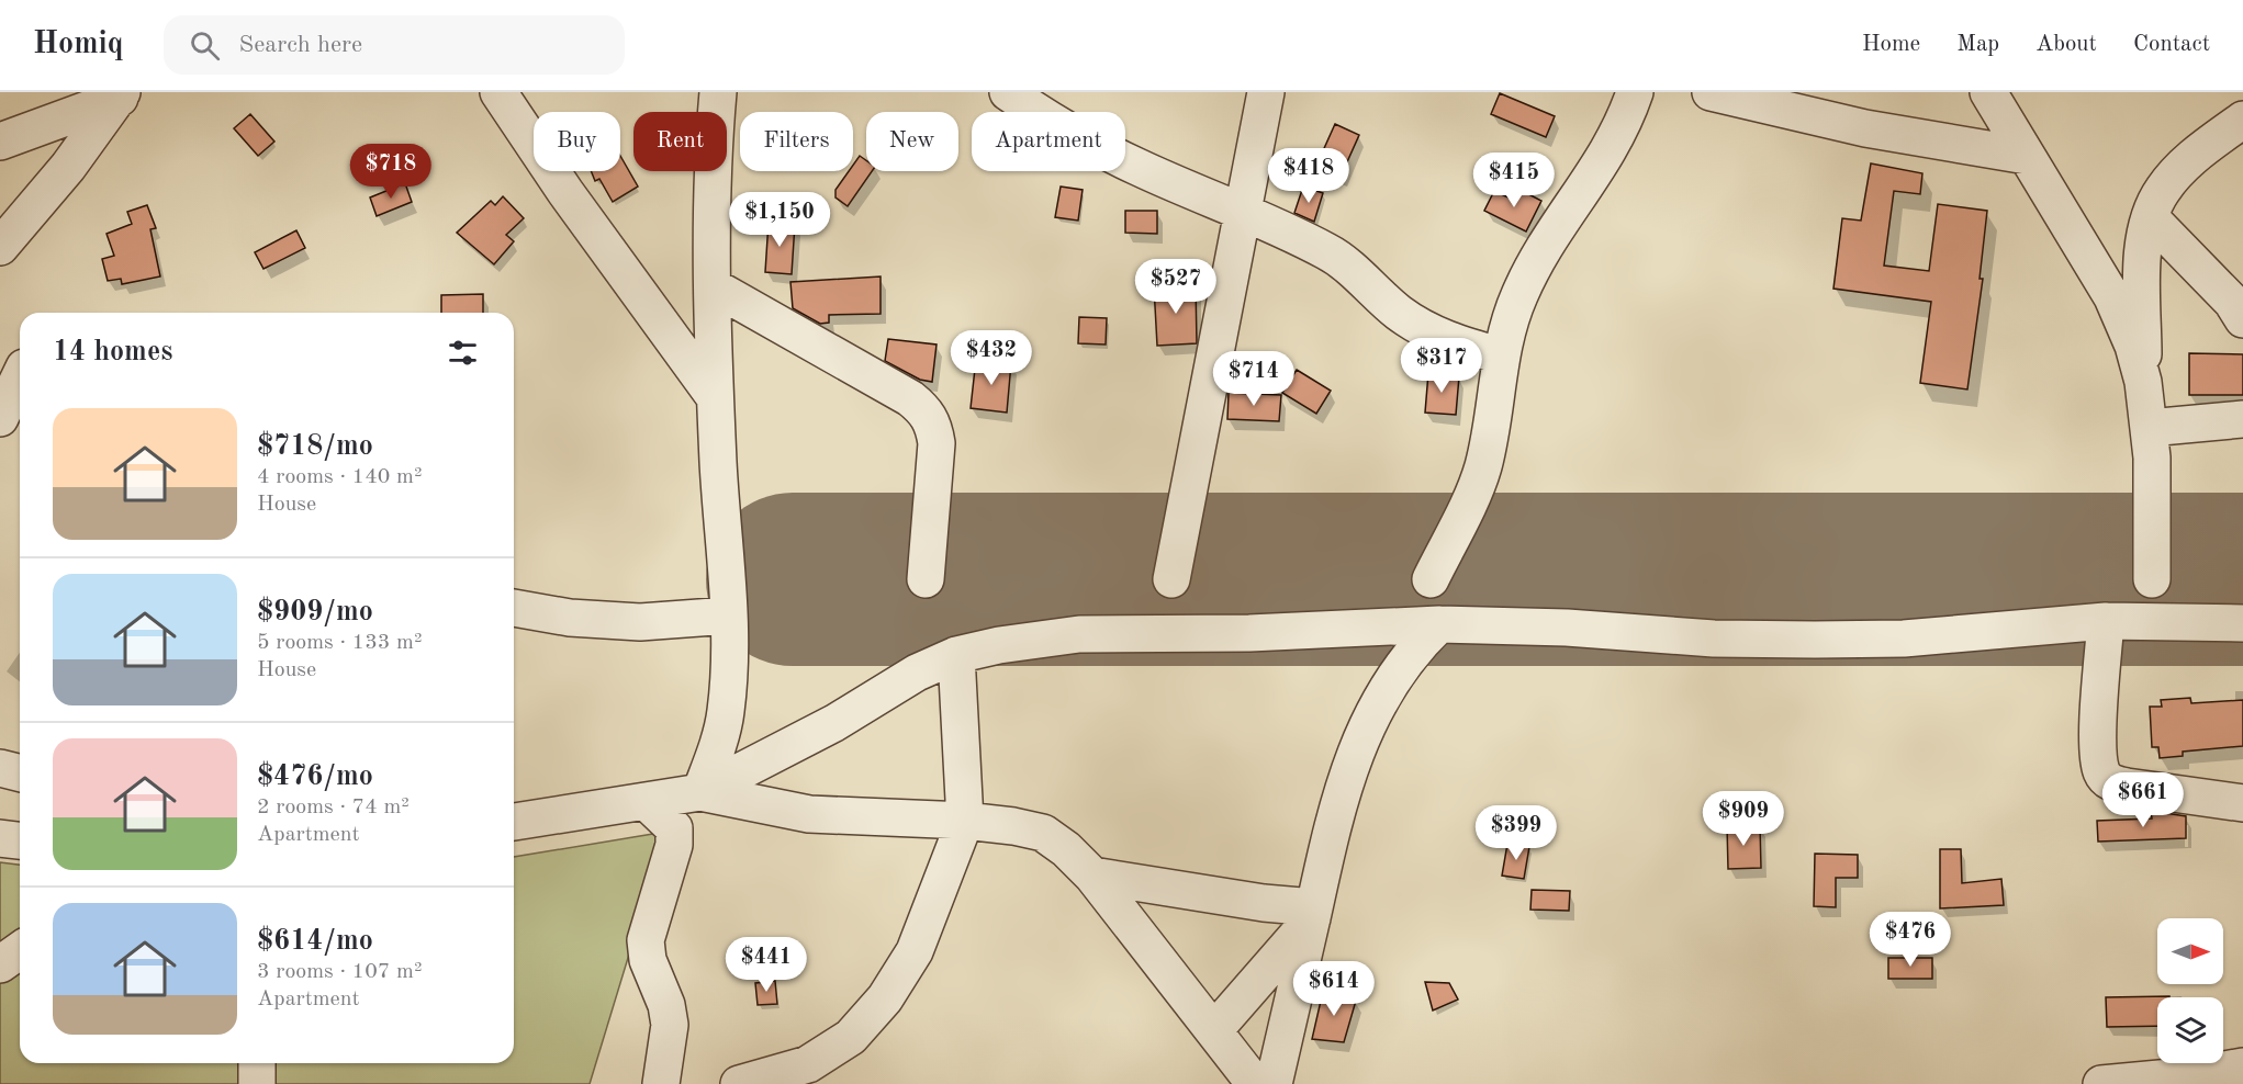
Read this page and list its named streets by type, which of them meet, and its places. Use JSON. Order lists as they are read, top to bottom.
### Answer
{
  "north": "right",
  "page": {
    "header": "Homiq",
    "search": "Search here",
    "nav": [
      "Home",
      "Map",
      "About",
      "Contact"
    ],
    "chip": [
      "Buy",
      "Rent",
      "Filters",
      "New",
      "Apartment"
    ],
    "price": [
      "$718",
      "$418",
      "$415",
      "$1,150",
      "$527",
      "$432",
      "$317",
      "$714",
      "$661",
      "$909",
      "$399",
      "$476",
      "$441",
      "$614"
    ],
    "heading": "14 homes",
    "list": [
      {
        "name": "$718/mo",
        "note": "4 rooms · 140 m² · House"
      },
      {
        "name": "$909/mo",
        "note": "5 rooms · 133 m² · House"
      },
      {
        "name": "$476/mo",
        "note": "2 rooms · 74 m² · Apartment"
      },
      {
        "name": "$614/mo",
        "note": "3 rooms · 107 m² · Apartment"
      }
    ]
  }
}
